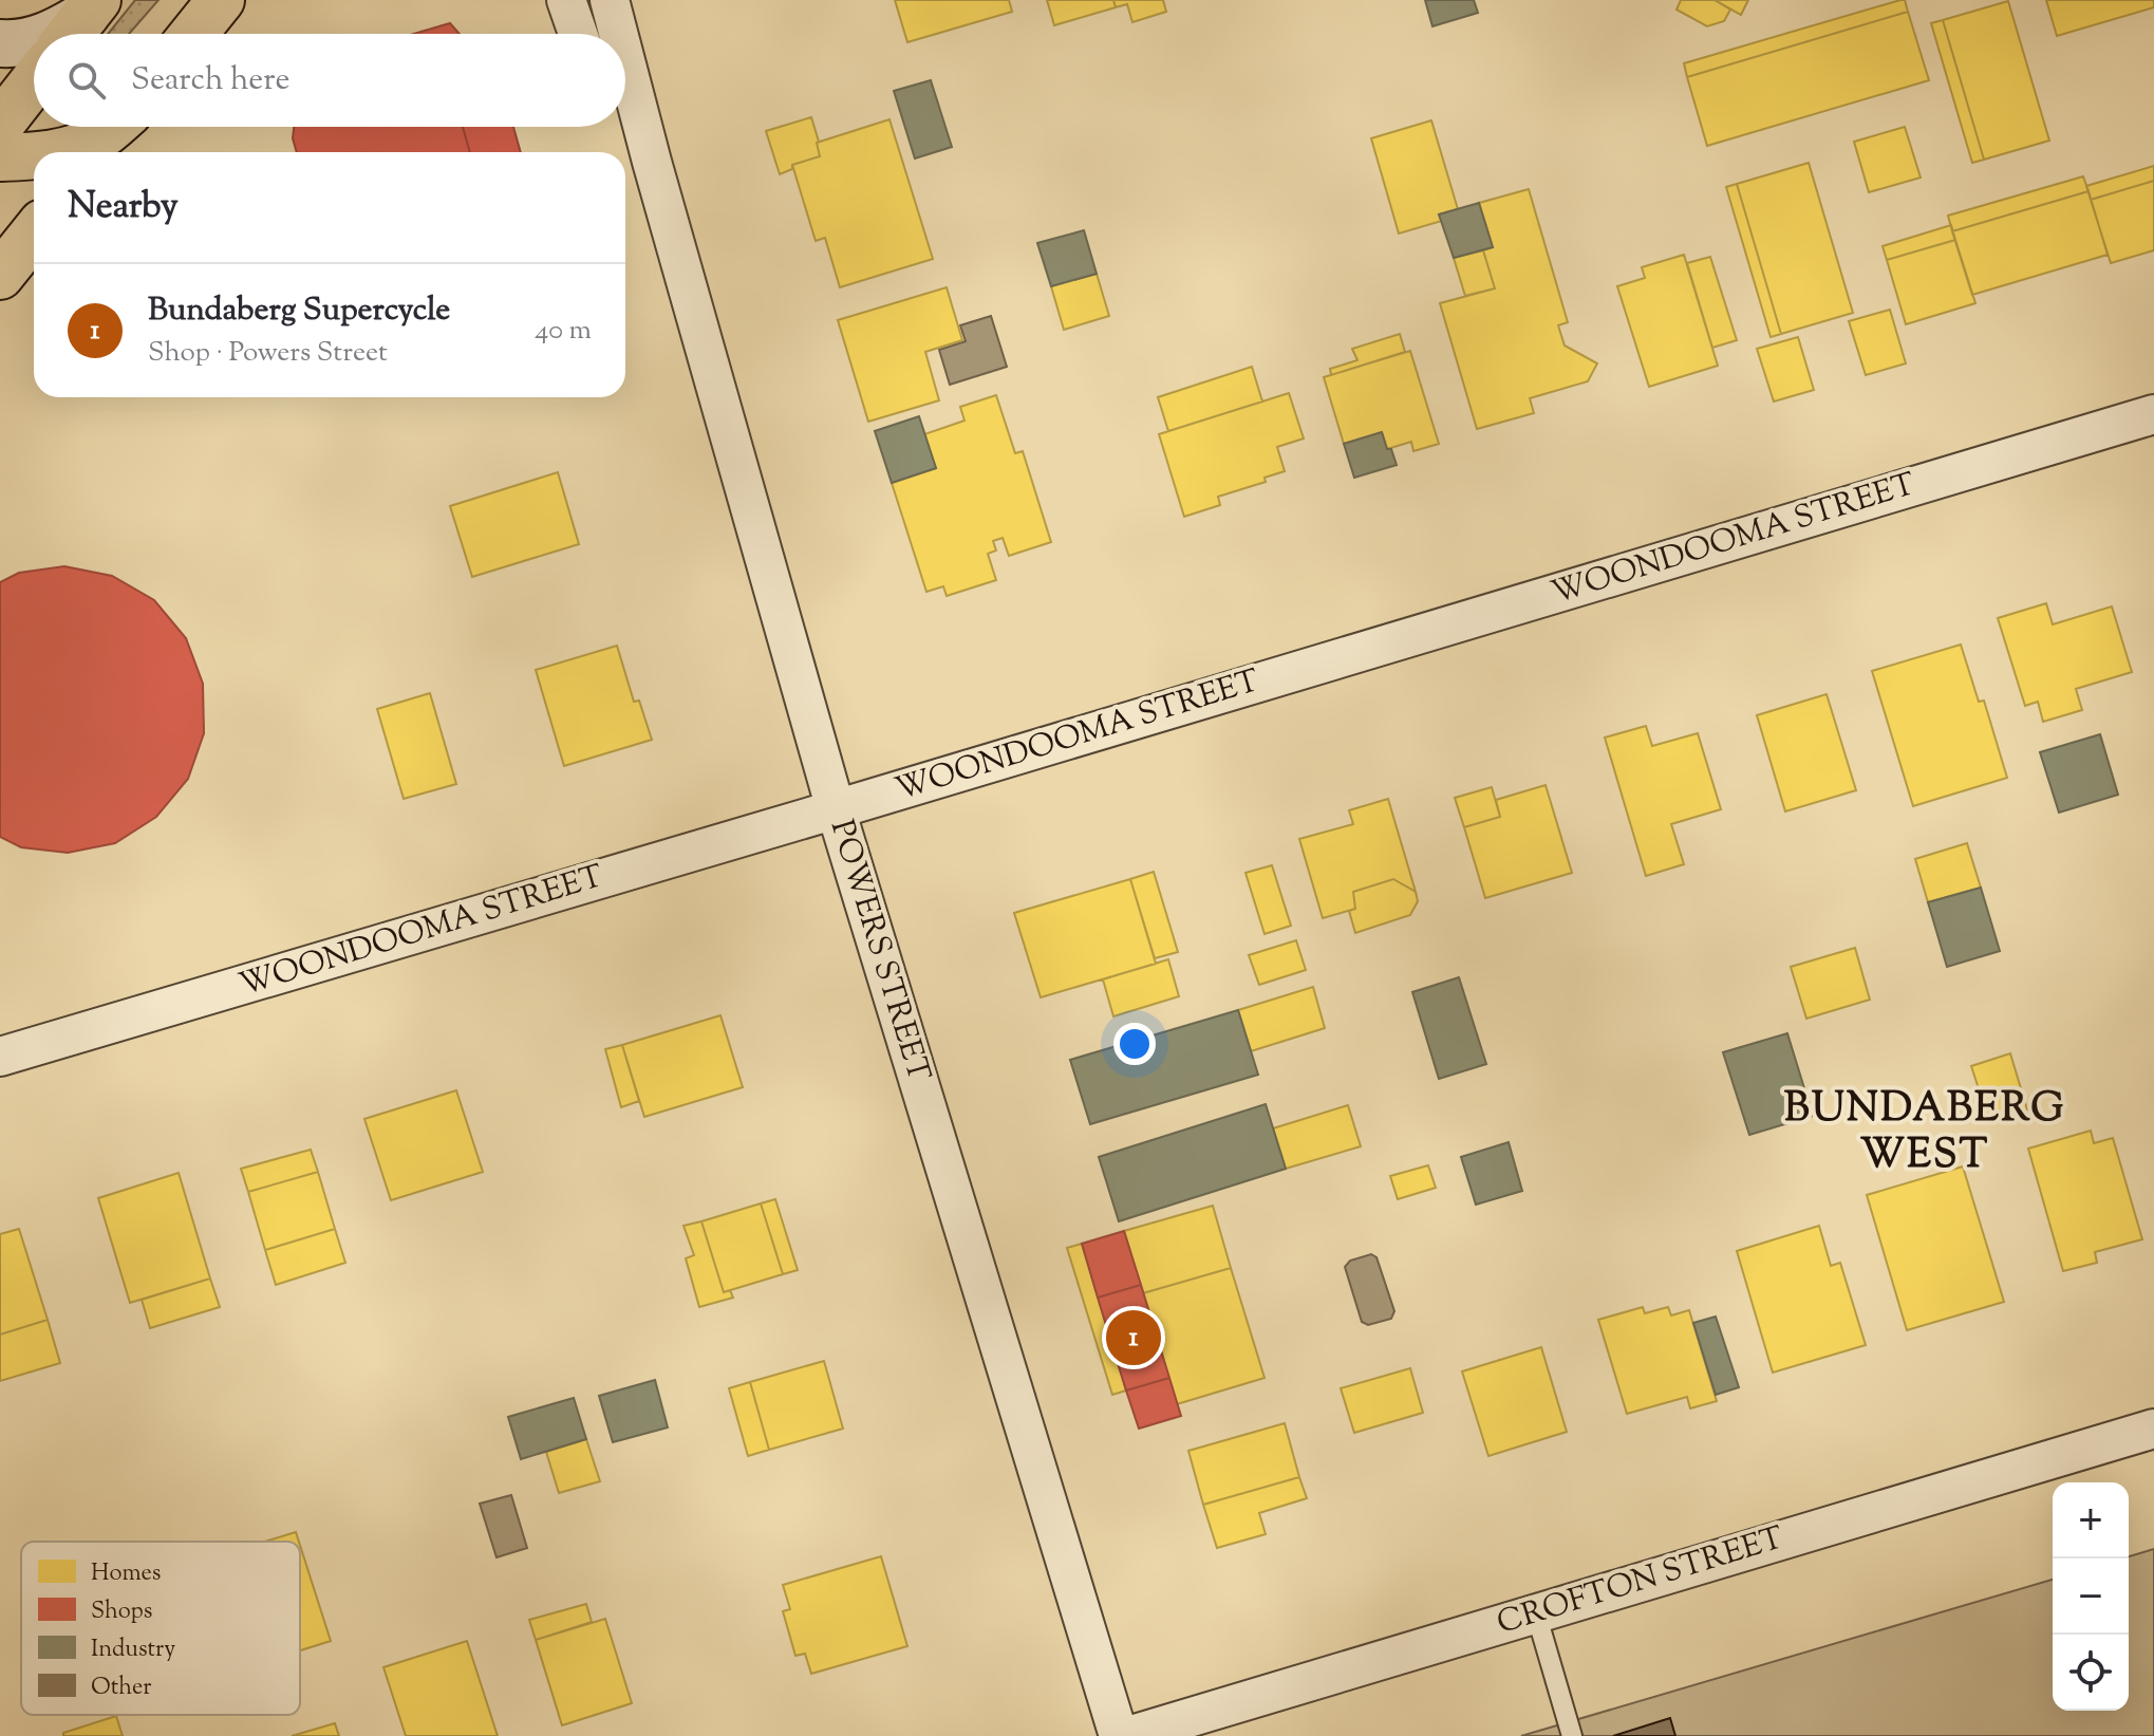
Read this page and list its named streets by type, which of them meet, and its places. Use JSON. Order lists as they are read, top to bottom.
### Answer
{
  "streets": {
    "street": ["WOONDOOMA STREET", "POWERS STREET", "CROFTON STREET"]
  },
  "crossings": [
    ["WOONDOOMA STREET", "POWERS STREET"]
  ],
  "districts": ["BUNDABERG WEST"],
  "legend": [
    "Homes",
    "Shops",
    "Industry",
    "Other"
  ],
  "page": {
    "search": "Search here",
    "heading": "Nearby",
    "list": [
      {
        "mark": "1",
        "name": "Bundaberg Supercycle",
        "note": "Shop · Powers Street",
        "value": "40 m"
      }
    ],
    "pins": "1",
    "map_buttons": ["+", "−"]
  }
}
